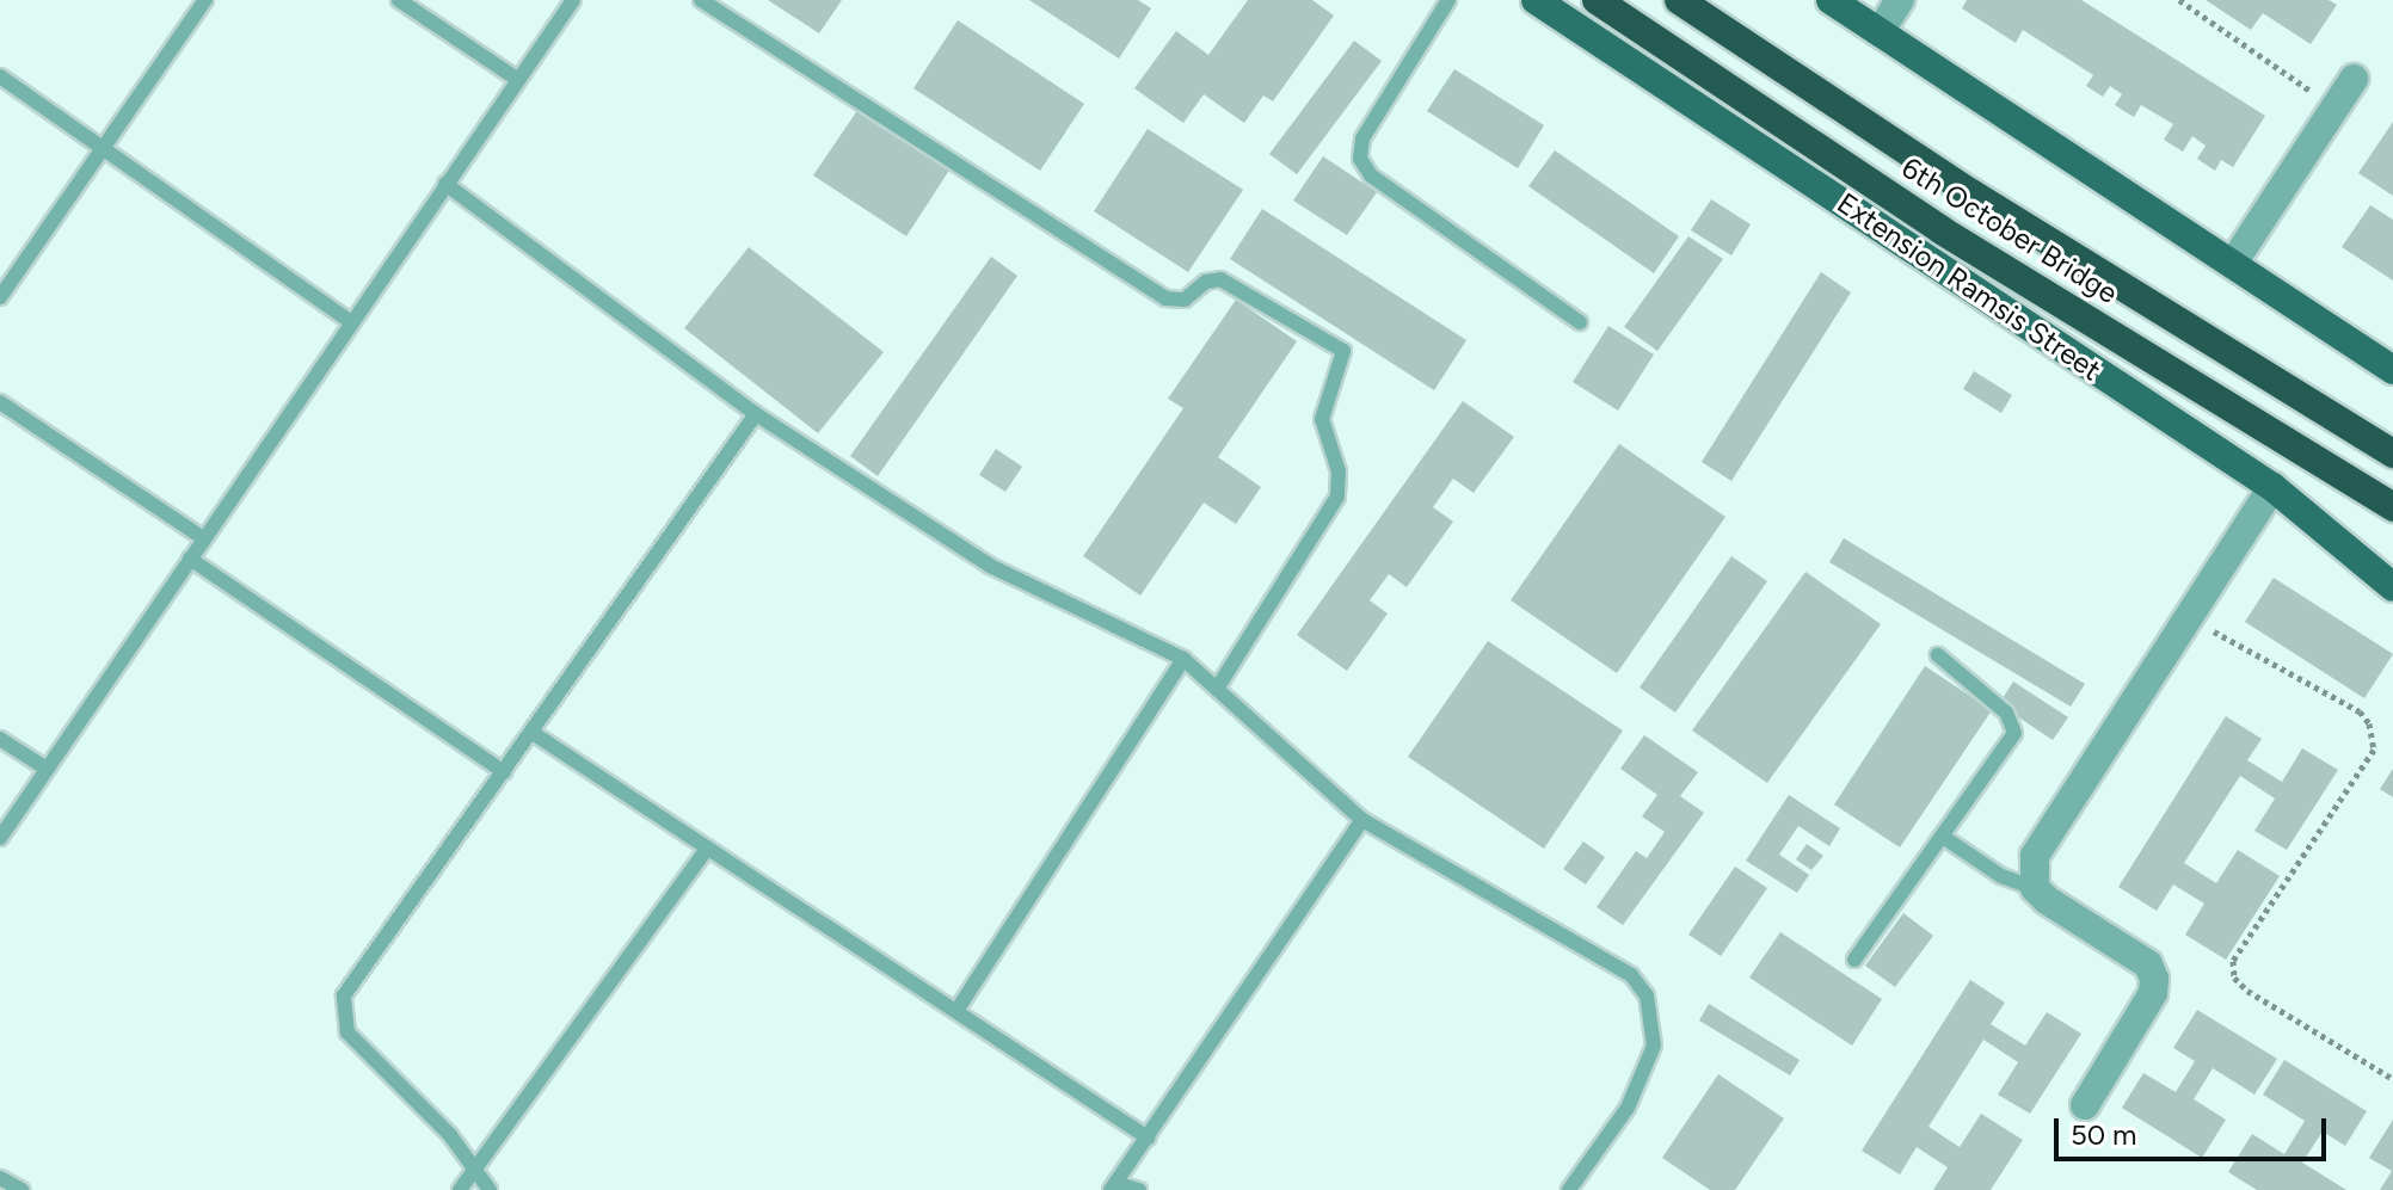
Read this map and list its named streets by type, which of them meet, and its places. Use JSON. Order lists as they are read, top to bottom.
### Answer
{
  "streets": {
    "highway": ["6th October Bridge"],
    "main road": ["Extension Ramsis Street"]
  },
  "scale_bar": "50 m"
}
